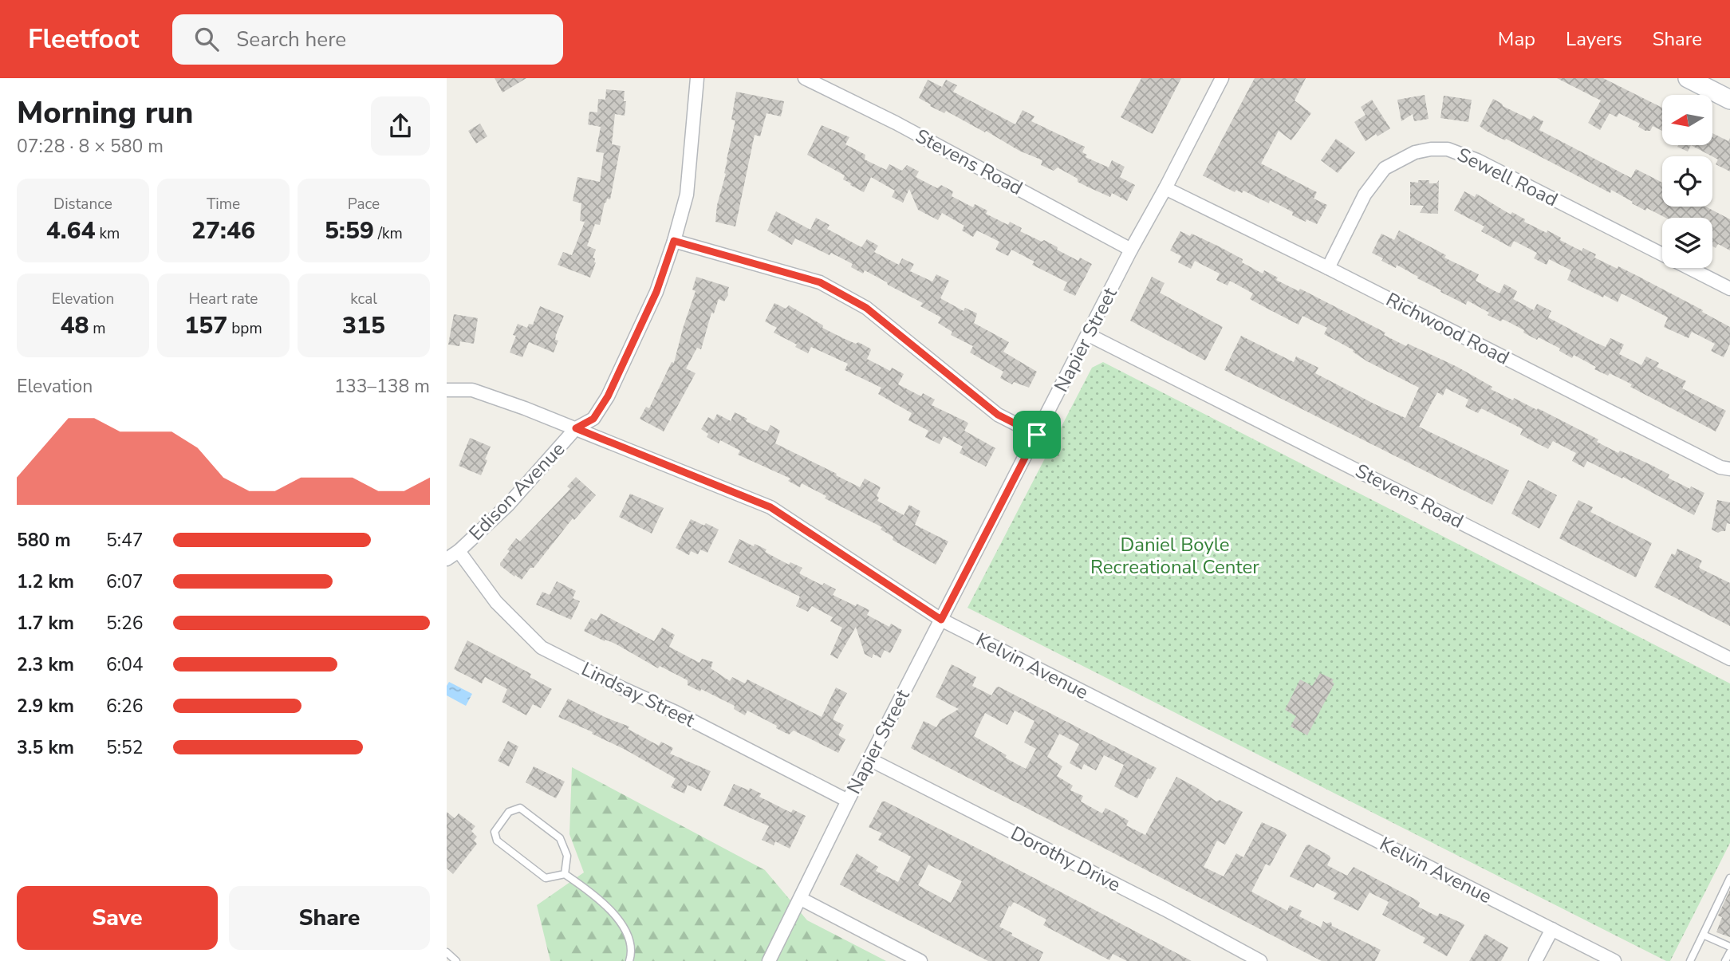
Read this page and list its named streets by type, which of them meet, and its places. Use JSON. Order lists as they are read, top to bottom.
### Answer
{
  "streets": {
    "street": [
      "Stevens Road",
      "Sewell Road",
      "Richwood Road",
      "Napier Street",
      "Edison Avenue",
      "Kelvin Avenue",
      "Lindsay Street",
      "Dorothy Drive"
    ]
  },
  "crossings": [
    ["Stevens Road", "Napier Street"],
    ["Sewell Road", "Richwood Road"],
    ["Richwood Road", "Napier Street"],
    ["Napier Street", "Kelvin Avenue"],
    ["Napier Street", "Lindsay Street"],
    ["Napier Street", "Dorothy Drive"],
    ["Edison Avenue", "Kelvin Avenue"],
    ["Edison Avenue", "Lindsay Street"]
  ],
  "parks": ["Daniel Boyle Recreational Center"],
  "north": "left",
  "page": {
    "header": "Fleetfoot",
    "search": "Search here",
    "nav": ["Map", "Layers", "Share"],
    "heading": ["Morning run", "07:28 · 8 × 580 m"],
    "stats": [
      ["Distance", "4.64 km"],
      ["Time", "27:46"],
      ["Pace", "5:59 /km"],
      ["Elevation", "48 m"],
      ["Heart rate", "157 bpm"],
      ["kcal", "315"]
    ],
    "chart": ["Elevation", "133–138 m"],
    "list": [
      {
        "name": "580 m",
        "note": "5:47"
      },
      {
        "name": "1.2 km",
        "note": "6:07"
      },
      {
        "name": "1.7 km",
        "note": "5:26"
      },
      {
        "name": "2.3 km",
        "note": "6:04"
      },
      {
        "name": "2.9 km",
        "note": "6:26"
      },
      {
        "name": "3.5 km",
        "note": "5:52"
      }
    ],
    "buttons": ["Save", "Share"]
  }
}
